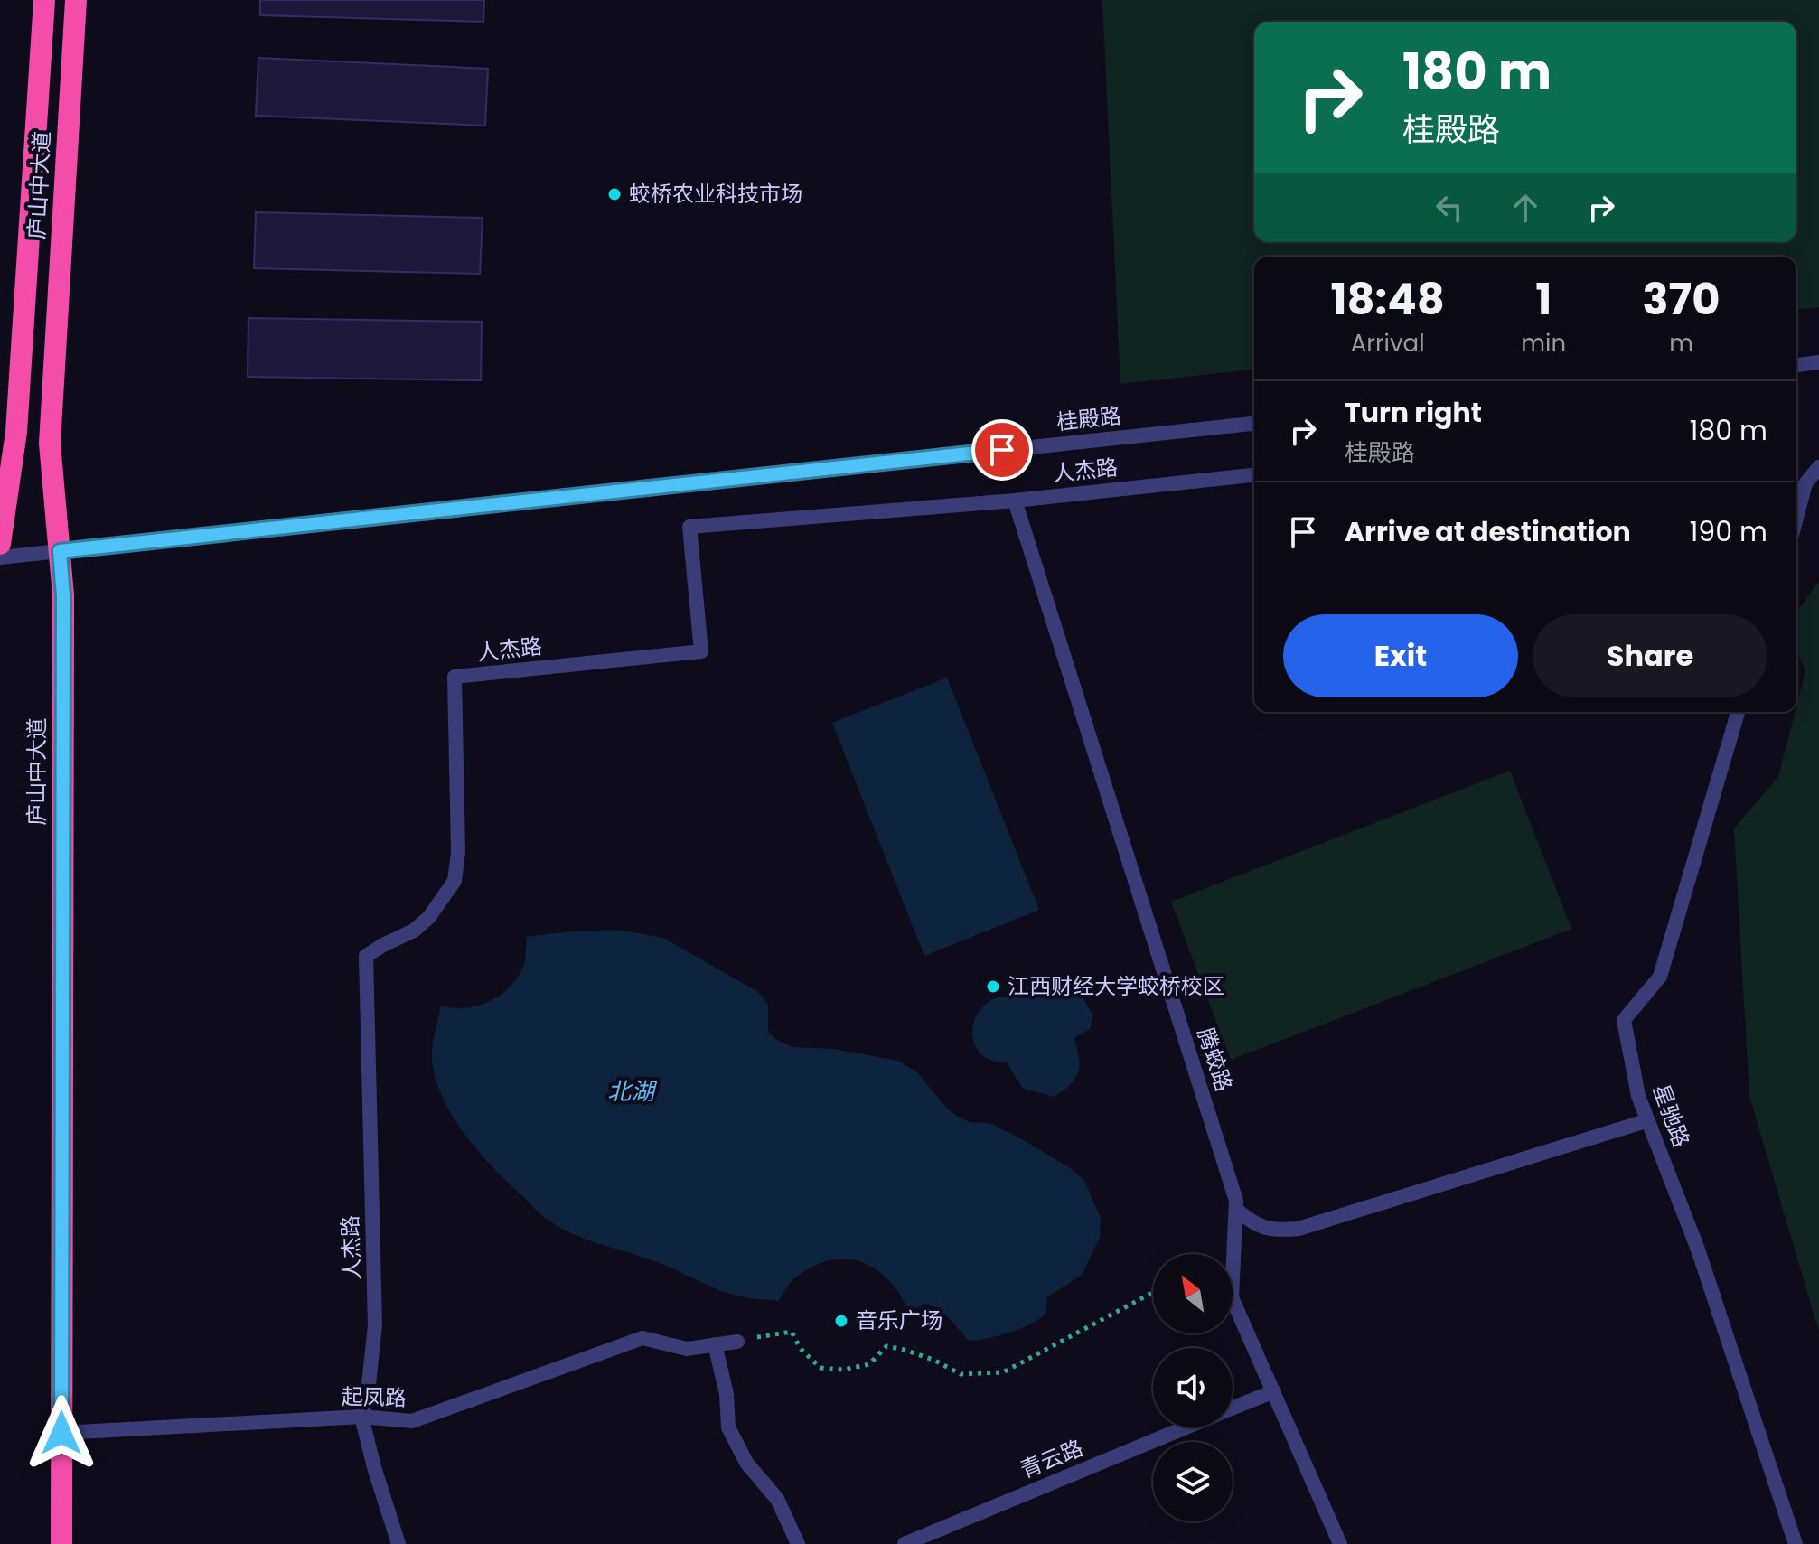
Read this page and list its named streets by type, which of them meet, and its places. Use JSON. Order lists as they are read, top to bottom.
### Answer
{
  "streets": {
    "highway": ["庐山中大道"],
    "lane": [
      "桂殿路",
      "人杰路",
      "腾蛟路",
      "星驰路",
      "起凤路",
      "青云路"
    ]
  },
  "crossings": [
    ["庐山中大道", "桂殿路"],
    ["庐山中大道", "起凤路"],
    ["人杰路", "腾蛟路"],
    ["人杰路", "起凤路"],
    ["腾蛟路", "青云路"]
  ],
  "water": ["北湖"],
  "places": ["蛟桥农业科技市场", "江西财经大学蛟桥校区", "音乐广场"],
  "north": "top left",
  "page": {
    "turn": ["180 m", "桂殿路"],
    "eta": [
      "18:48",
      "Arrival",
      "1",
      "min",
      "370",
      "m"
    ],
    "list": [
      {
        "name": "Turn right",
        "note": "桂殿路",
        "value": "180 m"
      },
      {
        "name": "Arrive at destination",
        "value": "190 m"
      }
    ],
    "buttons": ["Exit", "Share"]
  }
}
